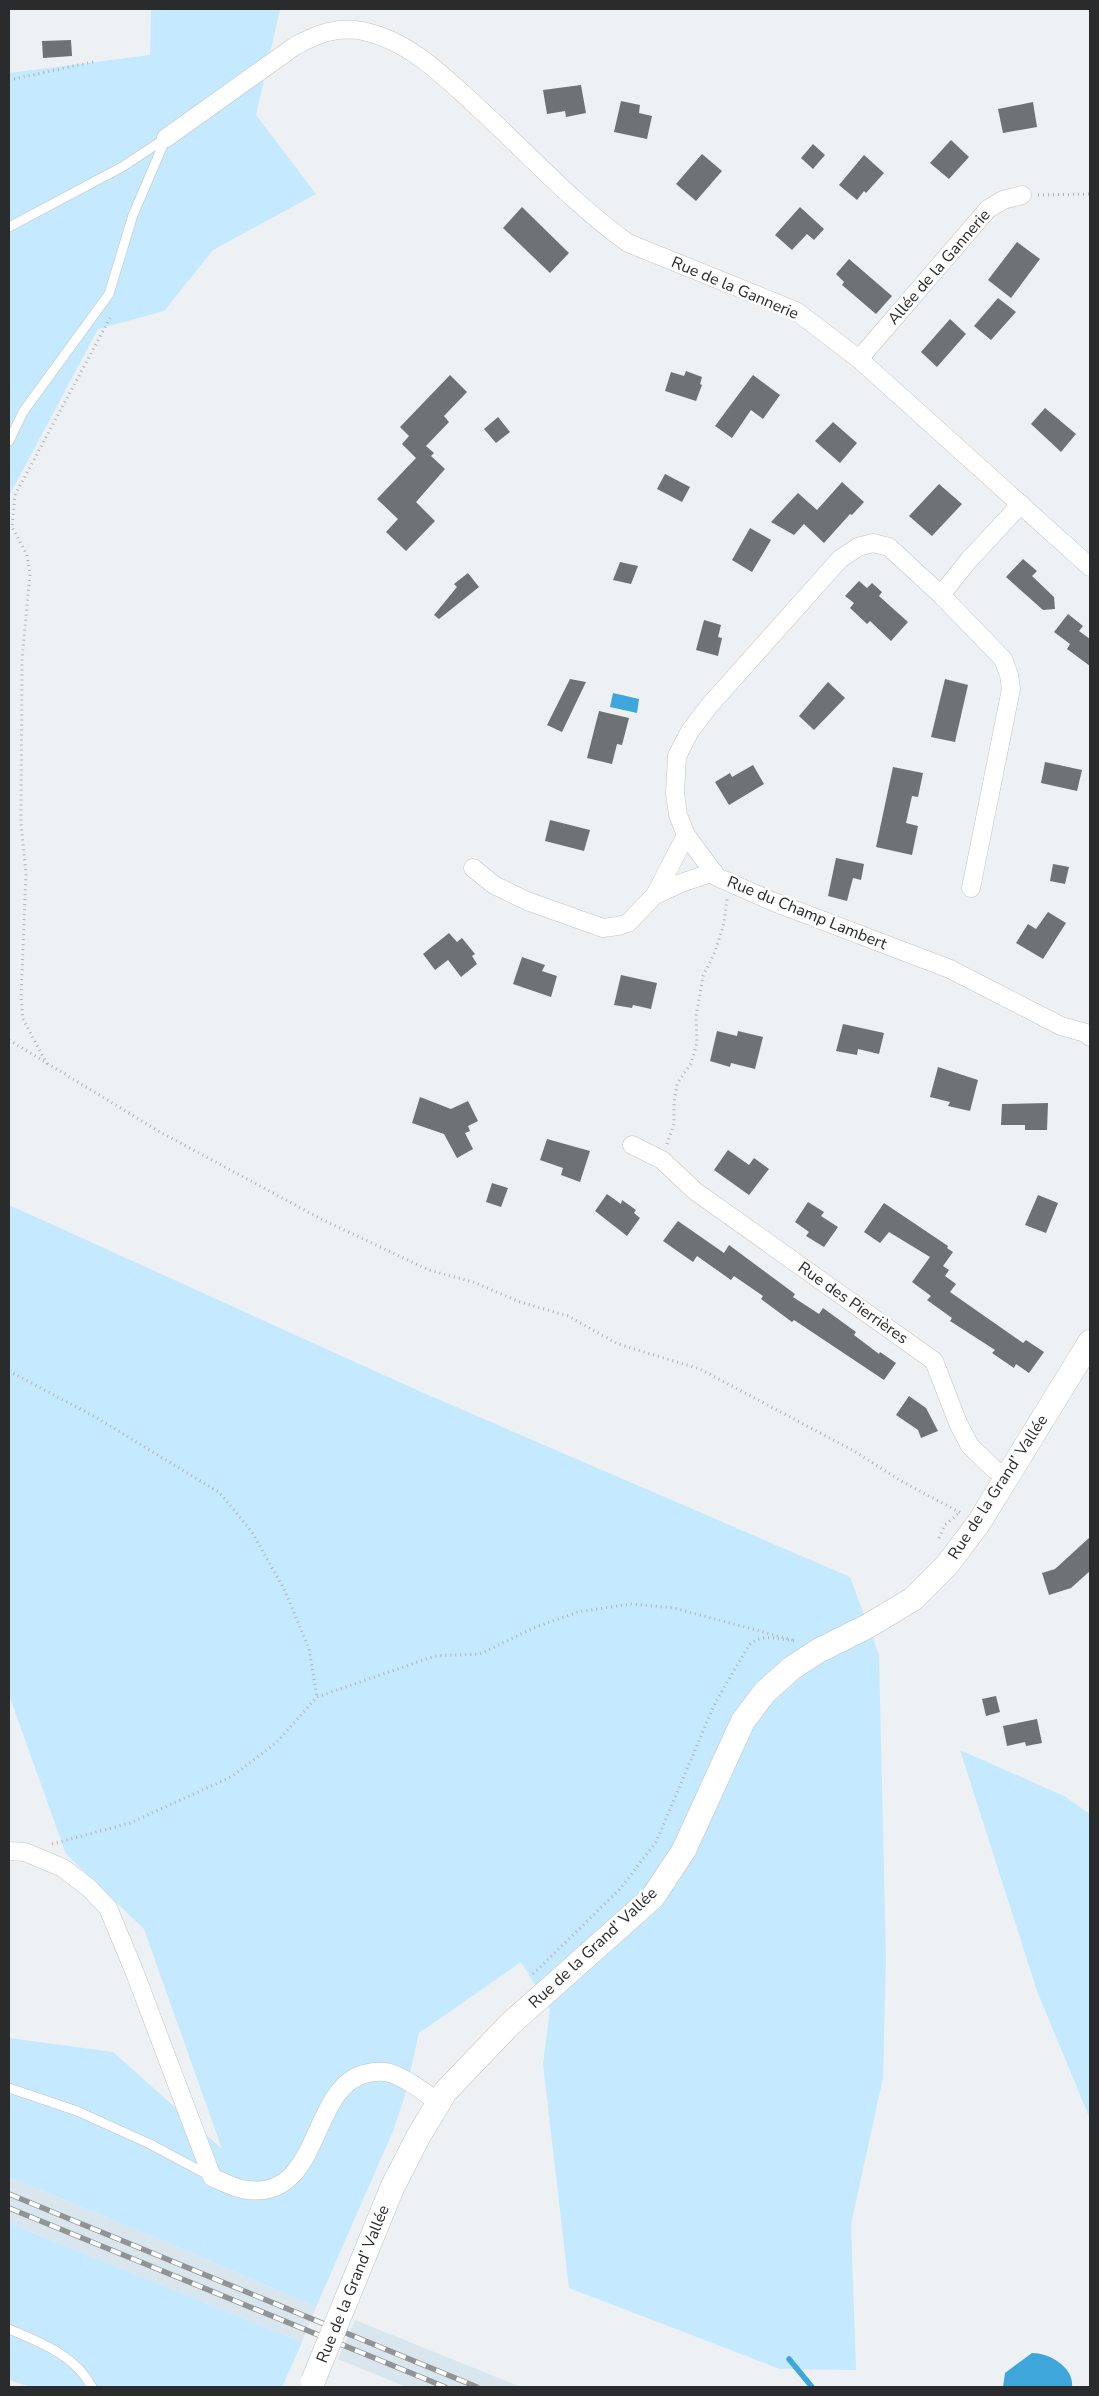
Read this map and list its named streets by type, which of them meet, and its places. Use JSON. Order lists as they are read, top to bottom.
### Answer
{
  "streets": {
    "street": [
      "Allée de la Gannerie",
      "Rue de la Gannerie",
      "Rue du Champ Lambert",
      "Rue des Pierrières",
      "Rue de la Grand’ Vallée"
    ]
  },
  "crossings": [
    ["Allée de la Gannerie", "Rue de la Gannerie"],
    ["Rue des Pierrières", "Rue de la Grand’ Vallée"]
  ]
}
